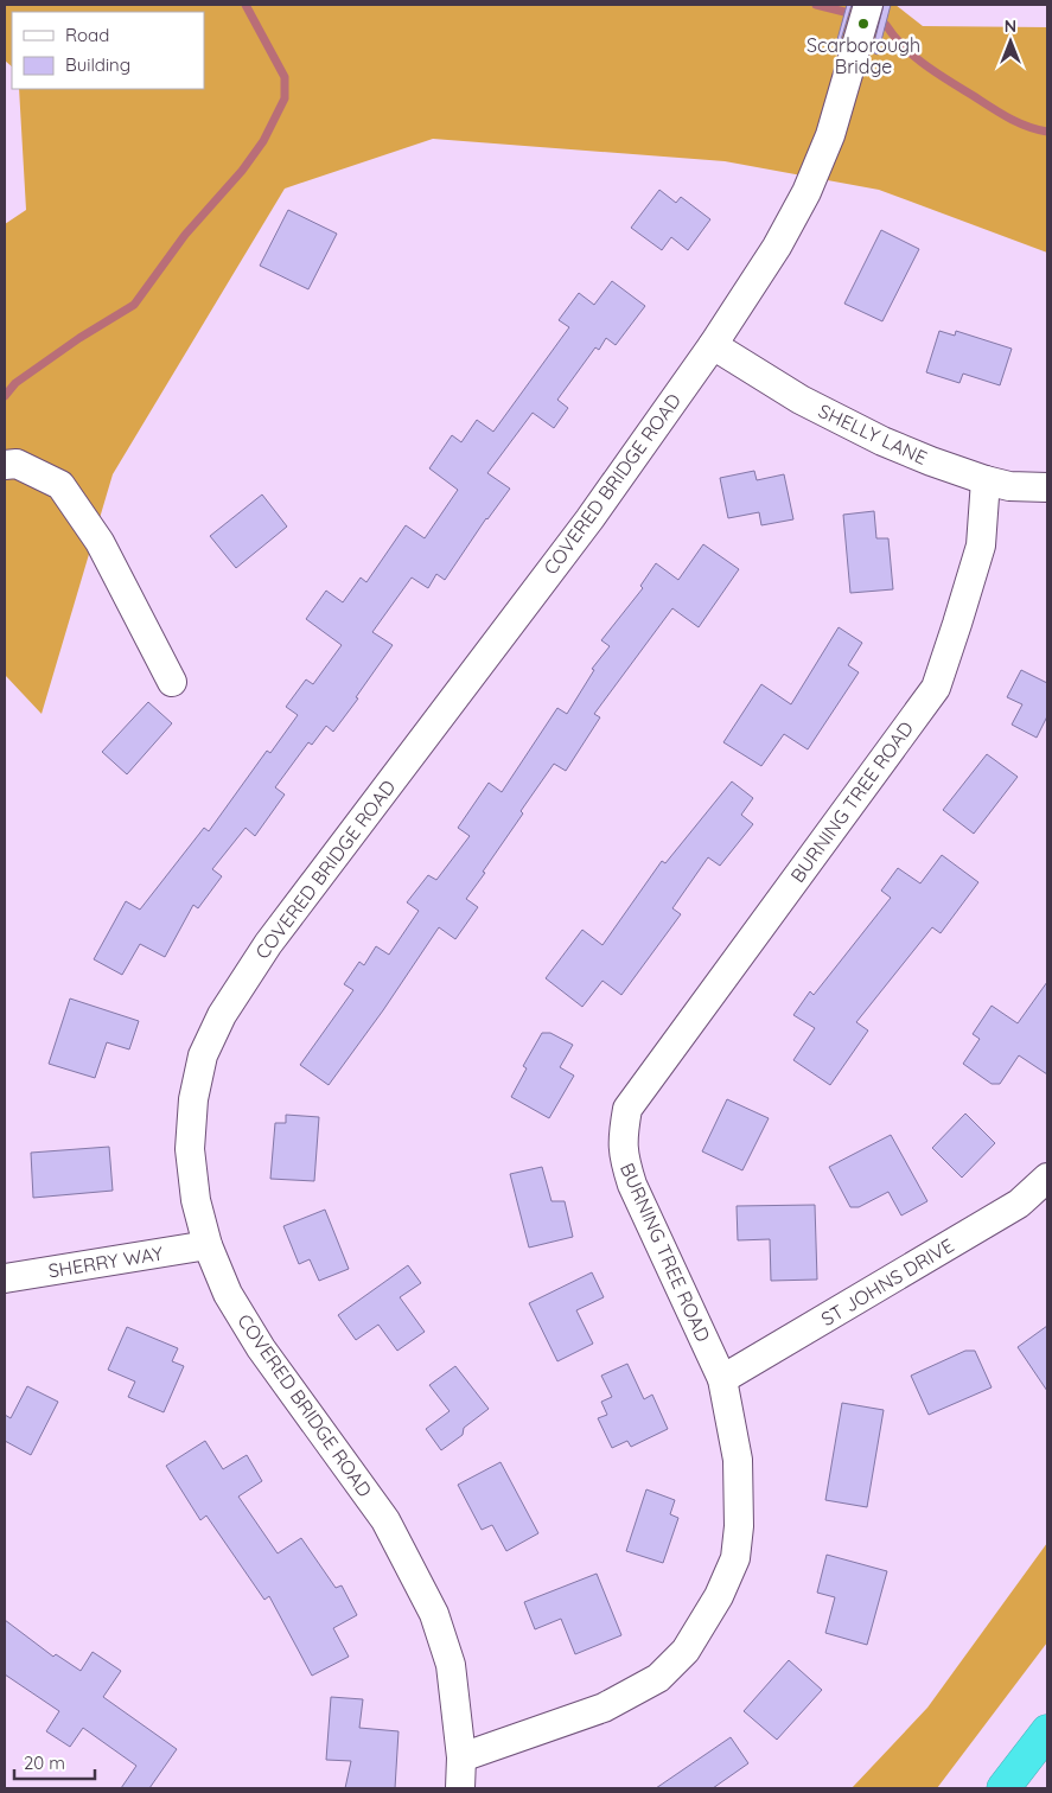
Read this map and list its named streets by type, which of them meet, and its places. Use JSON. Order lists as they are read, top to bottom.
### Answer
{
  "streets": {
    "street": [
      "SHELLY LANE",
      "COVERED BRIDGE ROAD",
      "BURNING TREE ROAD",
      "SHERRY WAY",
      "ST JOHNS DRIVE"
    ]
  },
  "crossings": [
    ["SHELLY LANE", "COVERED BRIDGE ROAD"],
    ["SHELLY LANE", "BURNING TREE ROAD"],
    ["COVERED BRIDGE ROAD", "BURNING TREE ROAD"],
    ["COVERED BRIDGE ROAD", "SHERRY WAY"],
    ["BURNING TREE ROAD", "ST JOHNS DRIVE"]
  ],
  "places": ["Scarborough Bridge"],
  "legend": ["Road", "Building"],
  "scale_bar": "20 m",
  "north": "top"
}
